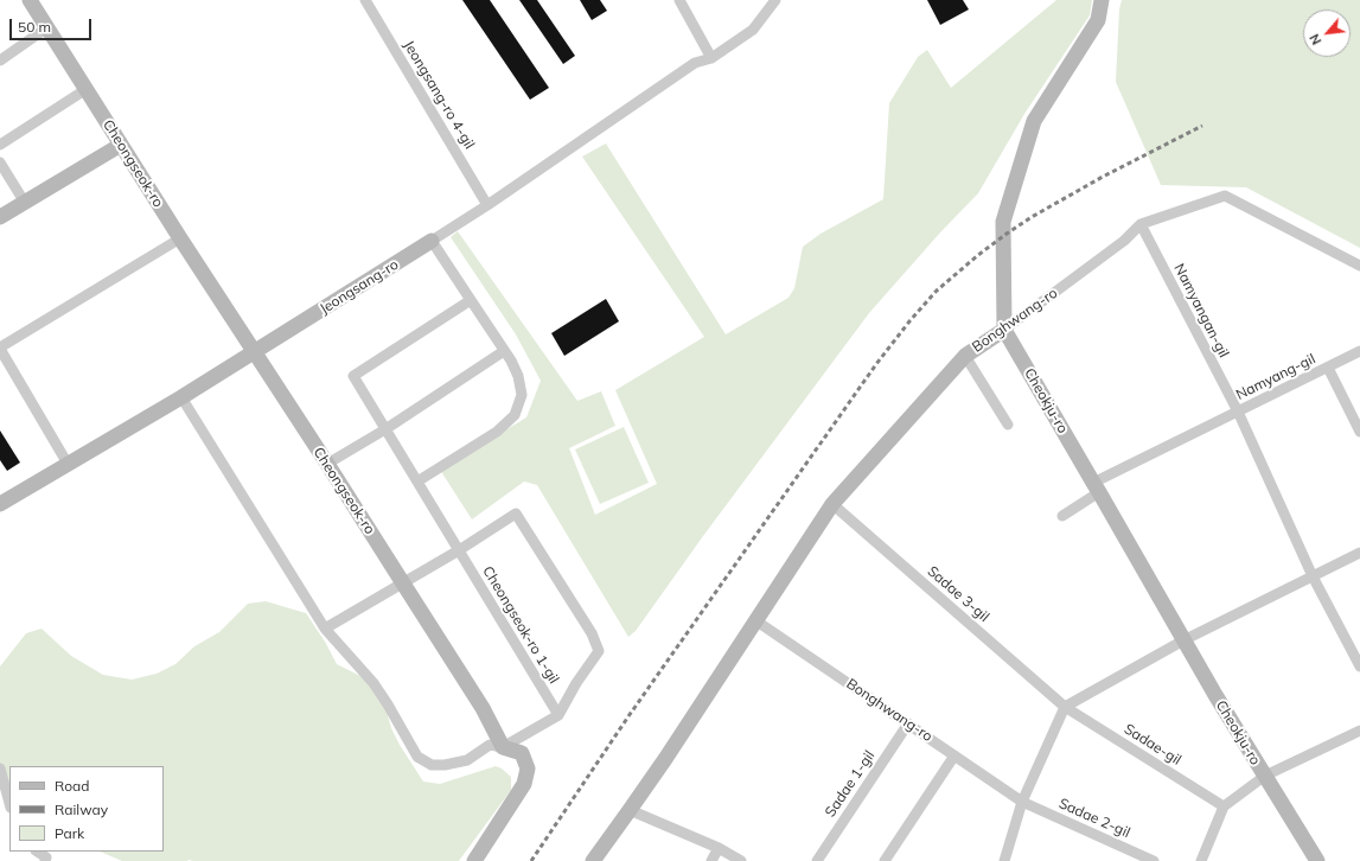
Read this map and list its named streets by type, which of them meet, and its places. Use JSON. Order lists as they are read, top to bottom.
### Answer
{
  "streets": {
    "street": [
      "Jeongsang-ro 4-gil",
      "Cheongseok-ro",
      "Jeongsang-ro",
      "Namyangan-gil",
      "Bonghwang-ro",
      "Namyang-gil",
      "Cheokju-ro",
      "Sadae 3-gil",
      "Cheongseok-ro 1-gil",
      "Sadae-gil",
      "Sadae 1-gil",
      "Sadae 2-gil"
    ]
  },
  "crossings": [
    ["Jeongsang-ro 4-gil", "Jeongsang-ro"],
    ["Cheongseok-ro", "Jeongsang-ro"],
    ["Namyangan-gil", "Bonghwang-ro"],
    ["Namyangan-gil", "Namyang-gil"],
    ["Bonghwang-ro", "Cheokju-ro"],
    ["Bonghwang-ro", "Sadae 3-gil"],
    ["Bonghwang-ro", "Sadae 1-gil"],
    ["Bonghwang-ro", "Sadae 2-gil"],
    ["Cheokju-ro", "Sadae-gil"],
    ["Sadae 3-gil", "Sadae-gil"]
  ],
  "legend": ["Road", "Railway", "Park"],
  "scale_bar": "50 m",
  "north": "bottom left"
}
